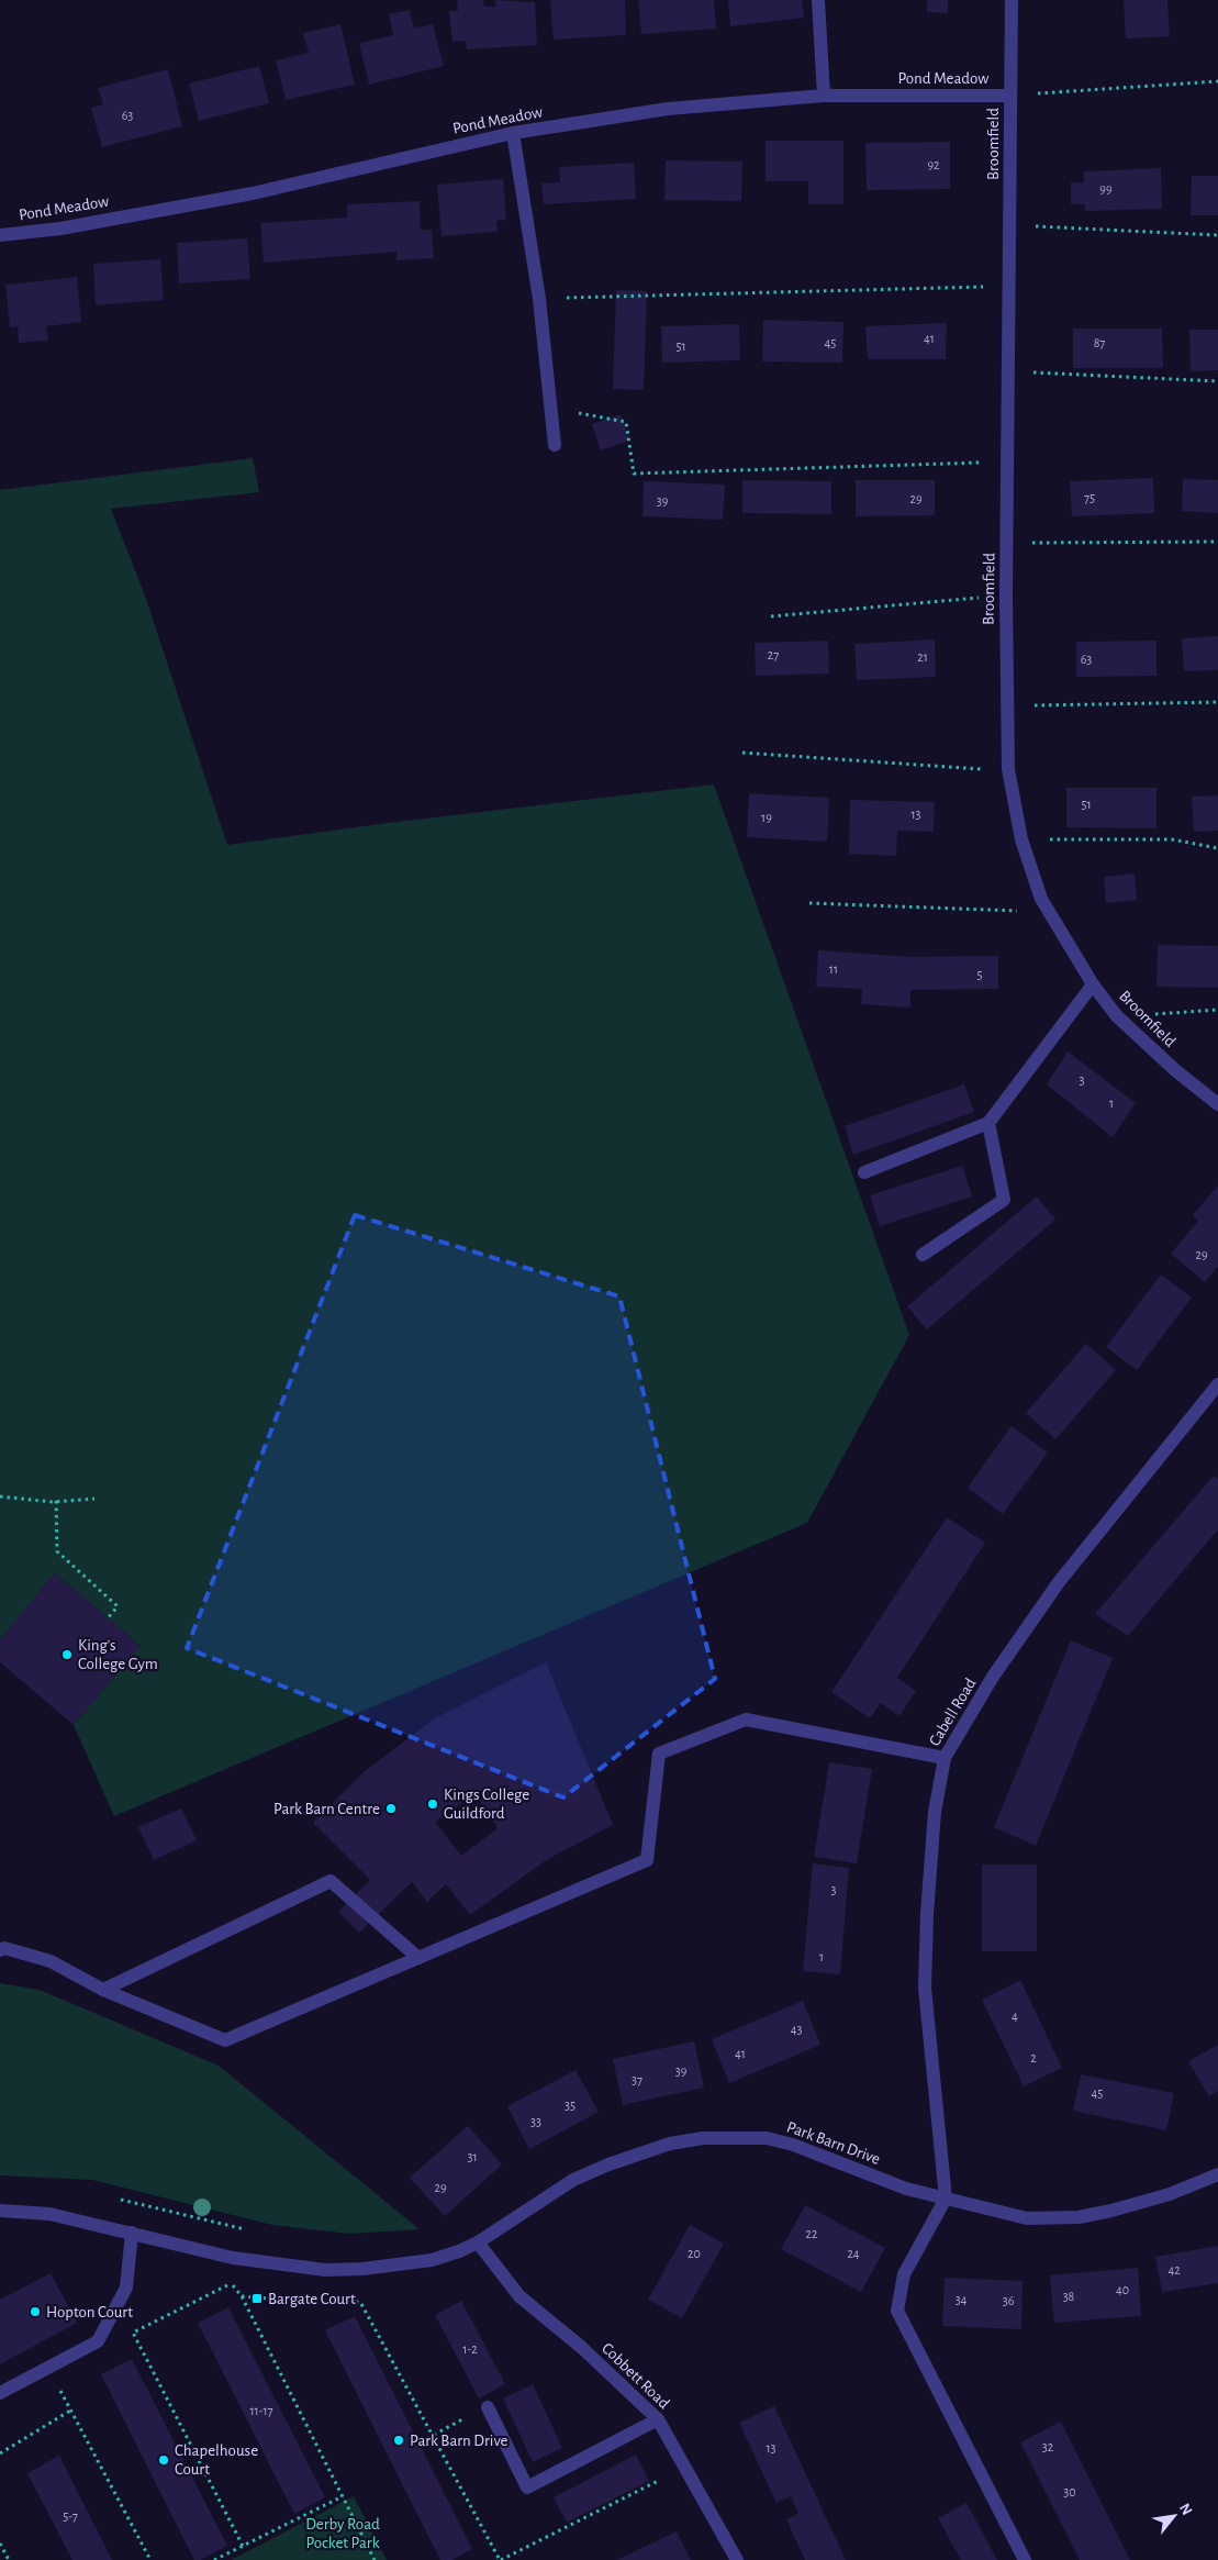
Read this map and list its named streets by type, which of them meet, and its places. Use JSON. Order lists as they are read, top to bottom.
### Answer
{
  "streets": {
    "street": [
      "Pond Meadow",
      "Broomfield",
      "Cabell Road",
      "Park Barn Drive",
      "Cobbett Road"
    ]
  },
  "crossings": [
    ["Pond Meadow", "Broomfield"],
    ["Cabell Road", "Park Barn Drive"],
    ["Park Barn Drive", "Cobbett Road"]
  ],
  "parks": ["Derby Road Pocket Park"],
  "places": {
    "other": [
      "King's College Gym",
      "Kings College Guildford",
      "Park Barn Centre",
      "Hopton Court",
      "Park Barn Drive",
      "Chapelhouse Court"
    ],
    "transit": ["Bargate Court"]
  },
  "house_numbers": [
    "63",
    "92",
    "99",
    "41",
    "45",
    "87",
    "51",
    "75",
    "29",
    "39",
    "27",
    "21",
    "63",
    "51",
    "13",
    "19",
    "11",
    "5",
    "3",
    "1",
    "29",
    "3",
    "1",
    "4",
    "43",
    "41",
    "2",
    "39",
    "37",
    "45",
    "35",
    "33",
    "31",
    "29",
    "22",
    "20",
    "24",
    "42",
    "40",
    "38",
    "34",
    "36",
    "1-2",
    "11-17",
    "32",
    "13",
    "30",
    "5-7"
  ],
  "north": "top right"
}
